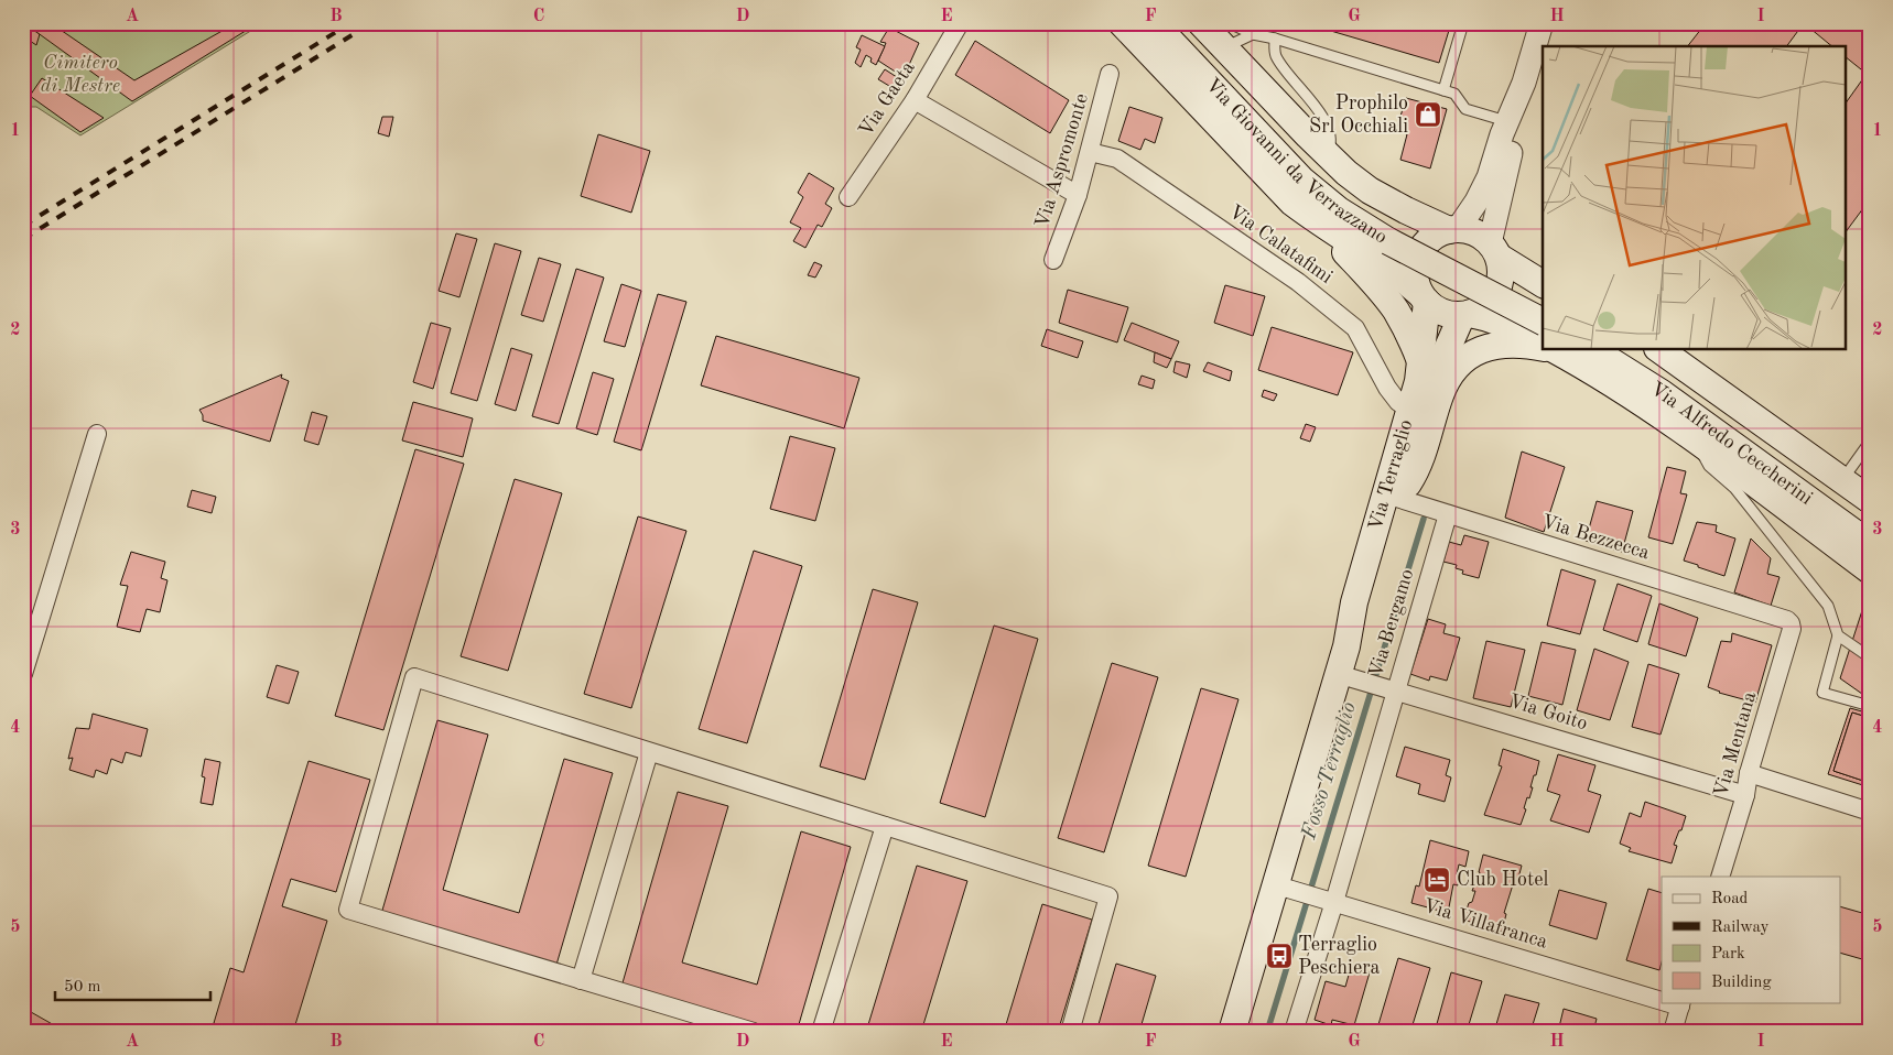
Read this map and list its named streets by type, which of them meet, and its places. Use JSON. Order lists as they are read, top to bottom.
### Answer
{
  "streets": {
    "main road": ["Via Giovanni da Verrazzano", "Via Alfredo Ceccherini", "Via Terraglio"],
    "street": [
      "Via Gaeta",
      "Via Aspromonte",
      "Via Calatafimi",
      "Via Bezzecca",
      "Via Bergamo",
      "Via Goito",
      "Via Mentana",
      "Via Villafranca"
    ]
  },
  "crossings": [
    ["Via Aspromonte", "Via Calatafimi"],
    ["Via Calatafimi", "Via Terraglio"],
    ["Via Terraglio", "Via Bezzecca"],
    ["Via Terraglio", "Via Goito"],
    ["Via Terraglio", "Via Villafranca"],
    ["Via Bezzecca", "Via Bergamo"],
    ["Via Bezzecca", "Via Mentana"],
    ["Via Bergamo", "Via Goito"],
    ["Via Bergamo", "Via Villafranca"],
    ["Via Goito", "Via Mentana"]
  ],
  "water": ["Fosso Terraglio"],
  "parks": ["Cimitero di Mestre"],
  "places": {
    "shop": ["Prophilo Srl Occhiali"],
    "hotel": ["Club Hotel"],
    "bus stop": ["Terraglio Peschiera"]
  },
  "legend": [
    "Road",
    "Railway",
    "Park",
    "Building"
  ],
  "scale_bar": "50 m",
  "grid": {
    "columns": [
      "A",
      "B",
      "C",
      "D",
      "E",
      "F",
      "G",
      "H",
      "I"
    ],
    "rows": [
      "1",
      "2",
      "3",
      "4",
      "5"
    ]
  }
}
